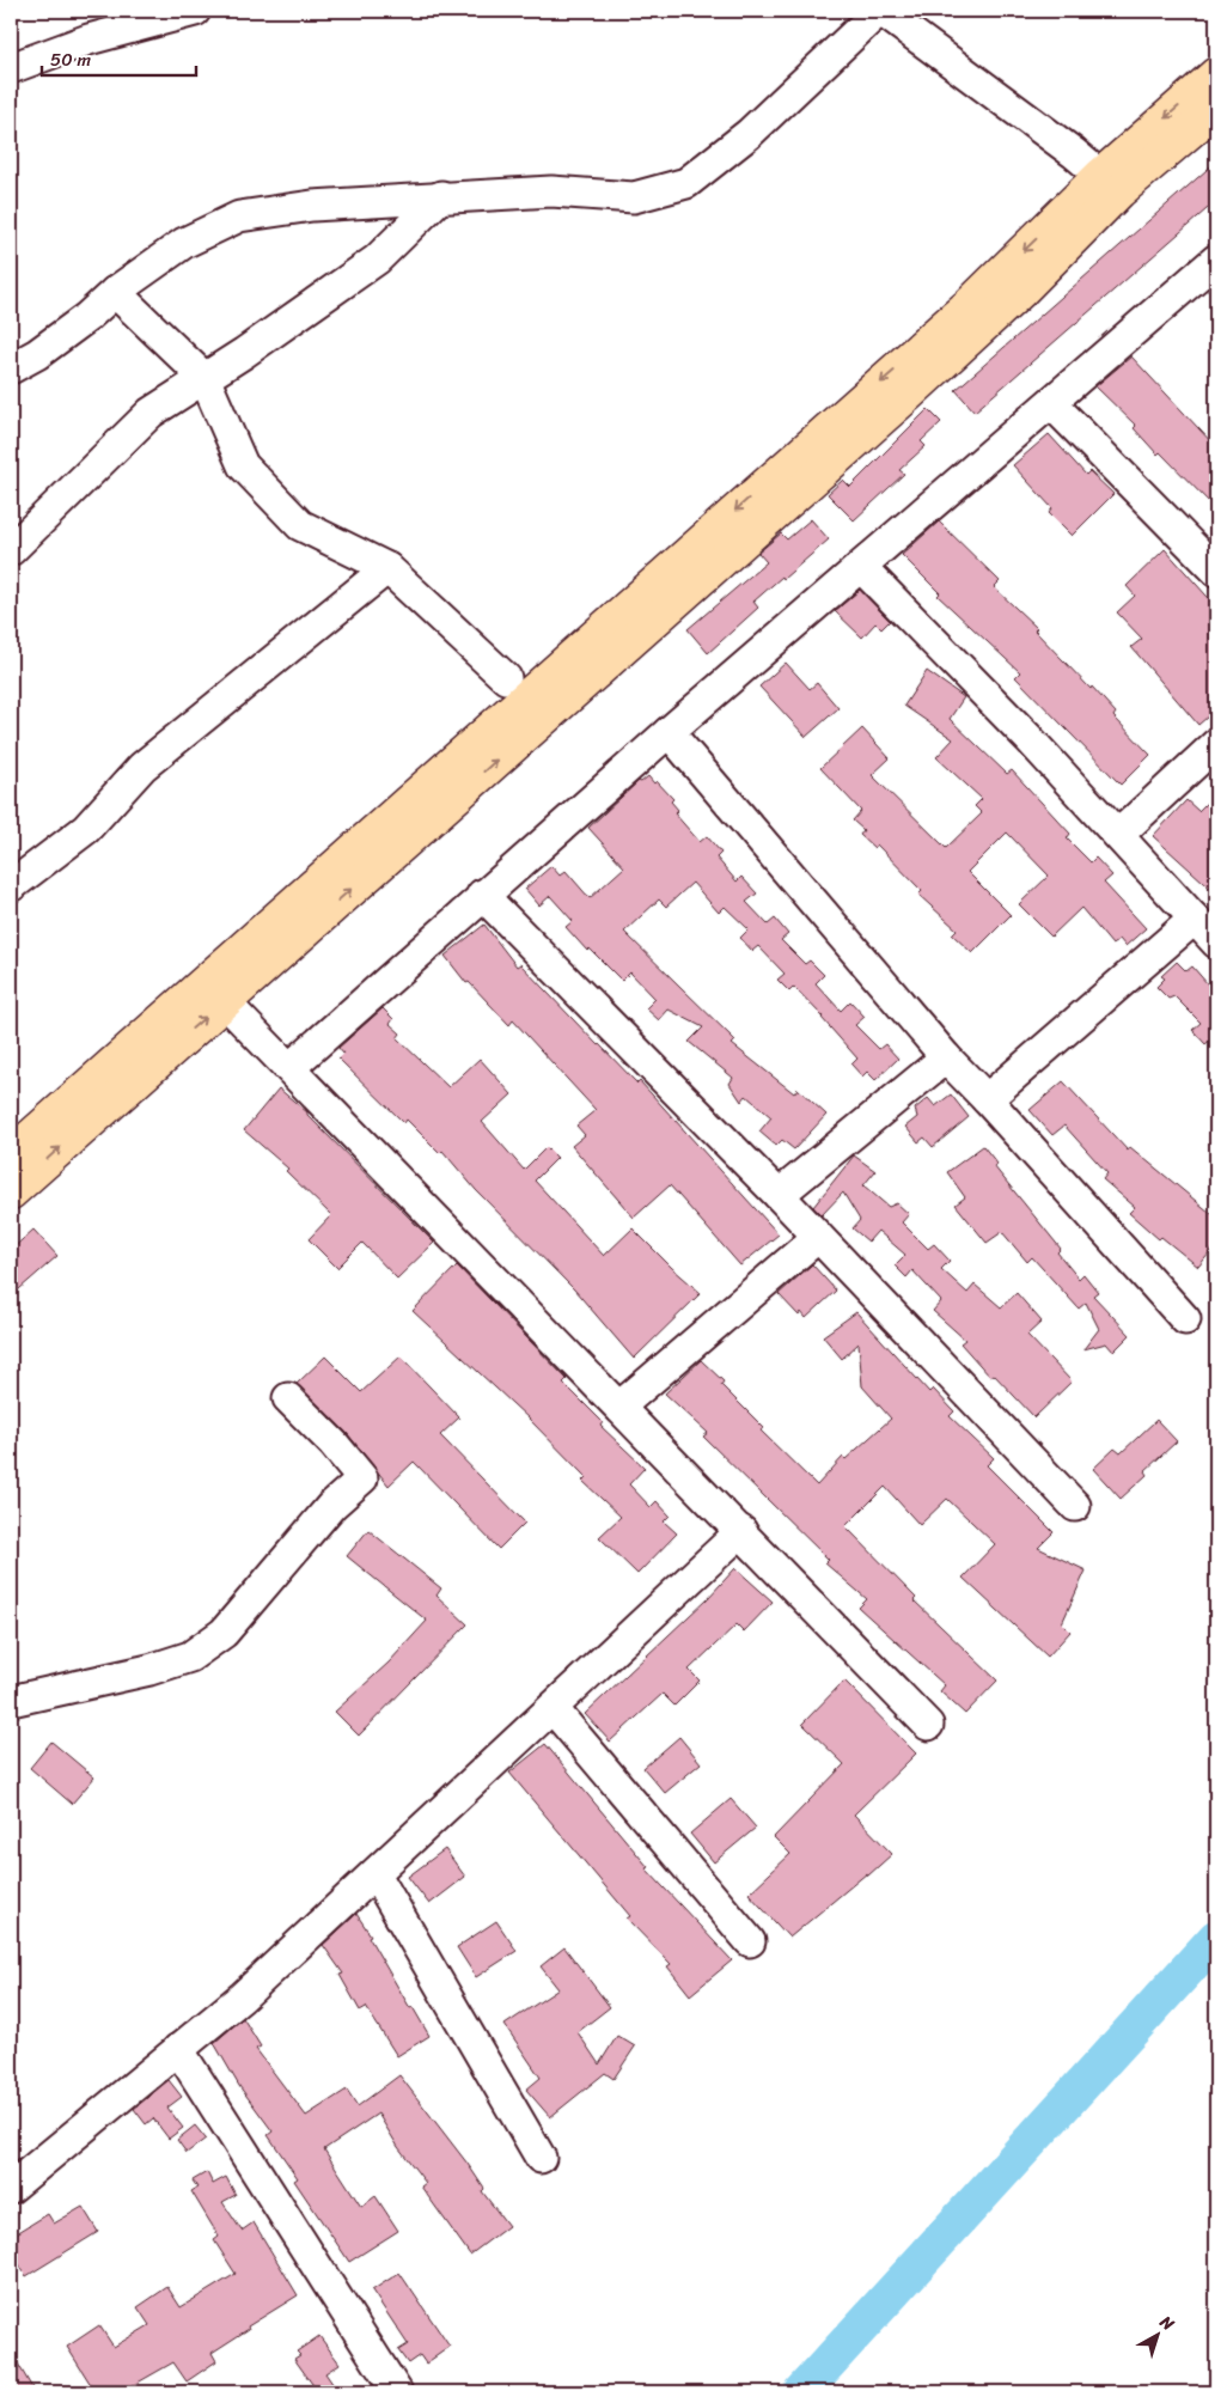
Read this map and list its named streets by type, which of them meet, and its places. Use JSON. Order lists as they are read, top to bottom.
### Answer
{
  "scale_bar": "50 m",
  "north": "top right"
}
